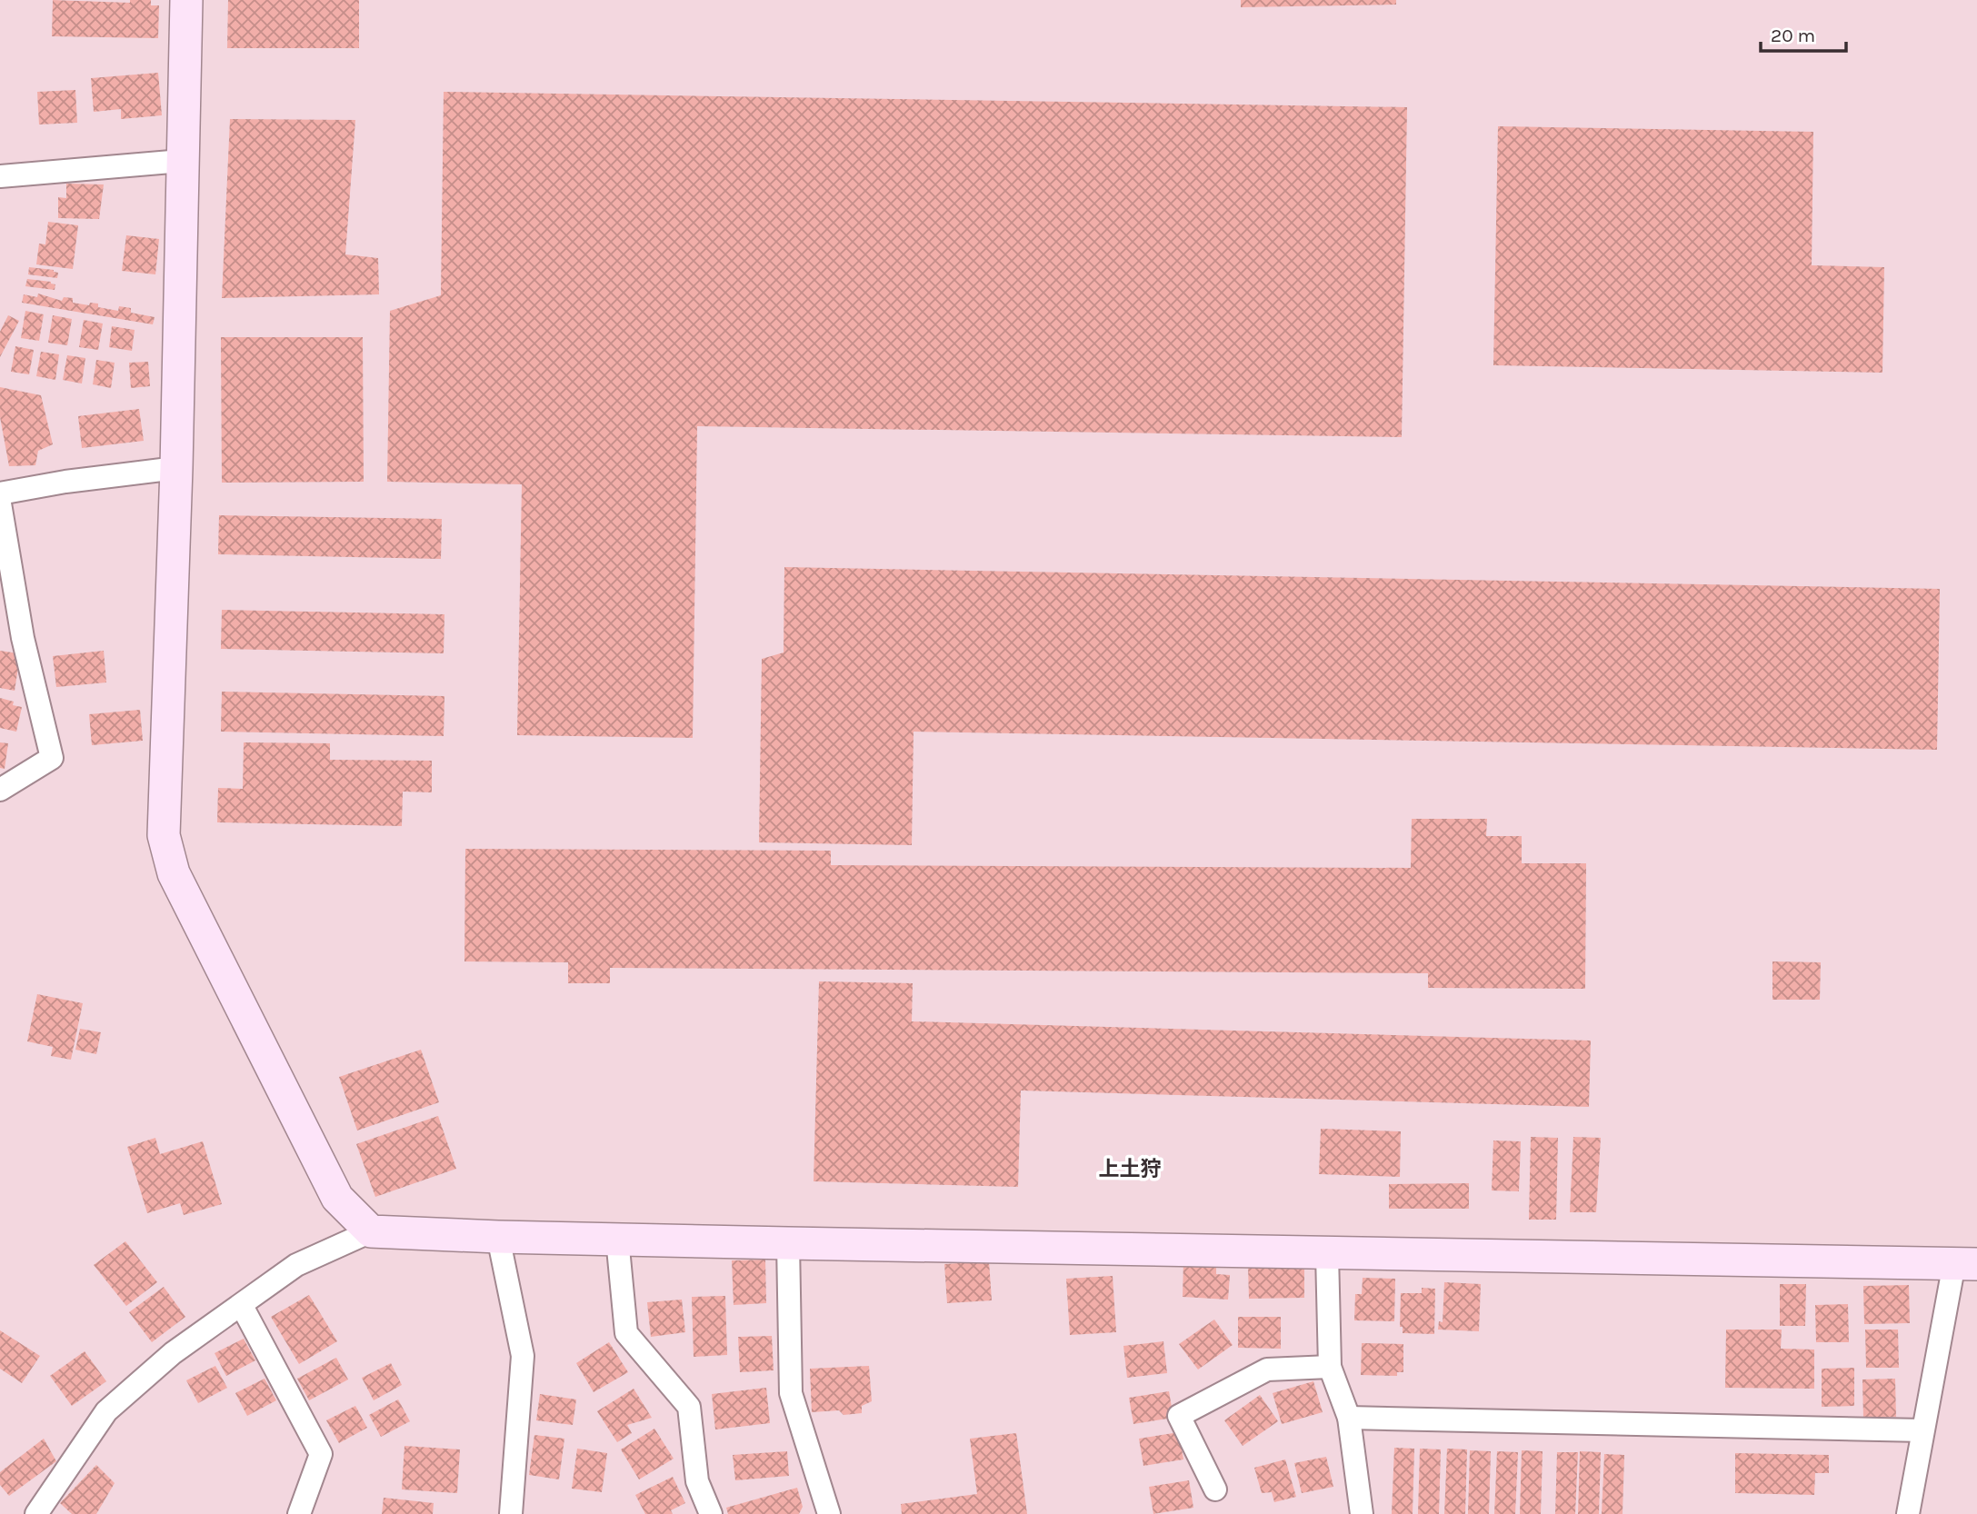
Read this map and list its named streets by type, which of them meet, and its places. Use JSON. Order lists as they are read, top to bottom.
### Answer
{
  "districts": ["上土狩"],
  "scale_bar": "20 m"
}
